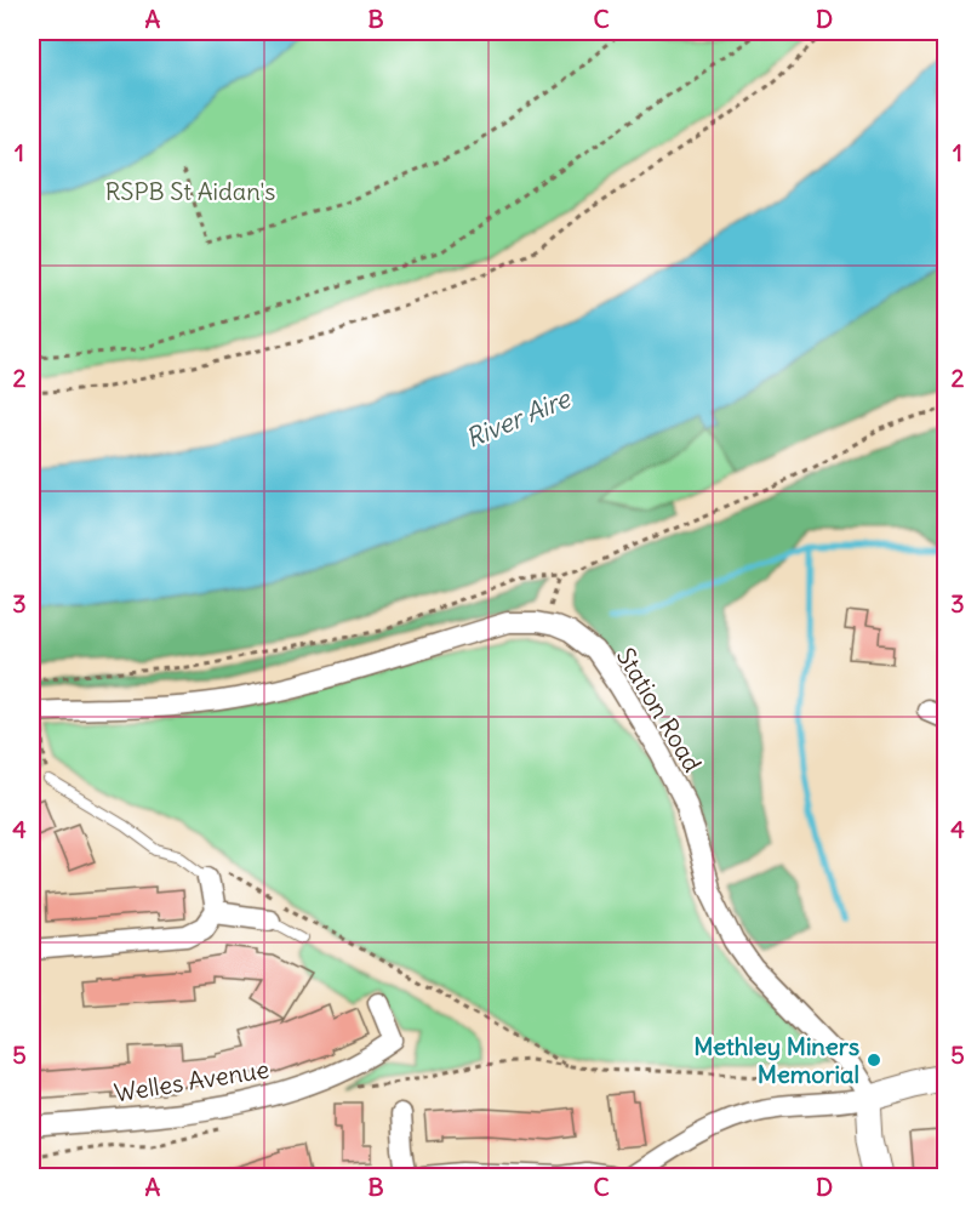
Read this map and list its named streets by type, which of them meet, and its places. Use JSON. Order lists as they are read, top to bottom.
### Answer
{
  "streets": {
    "street": ["Station Road", "Welles Avenue"]
  },
  "water": ["River Aire"],
  "parks": ["RSPB St Aidan's"],
  "places": ["Methley Miners Memorial"],
  "grid": {
    "columns": [
      "A",
      "B",
      "C",
      "D"
    ],
    "rows": [
      "1",
      "2",
      "3",
      "4",
      "5"
    ]
  }
}
